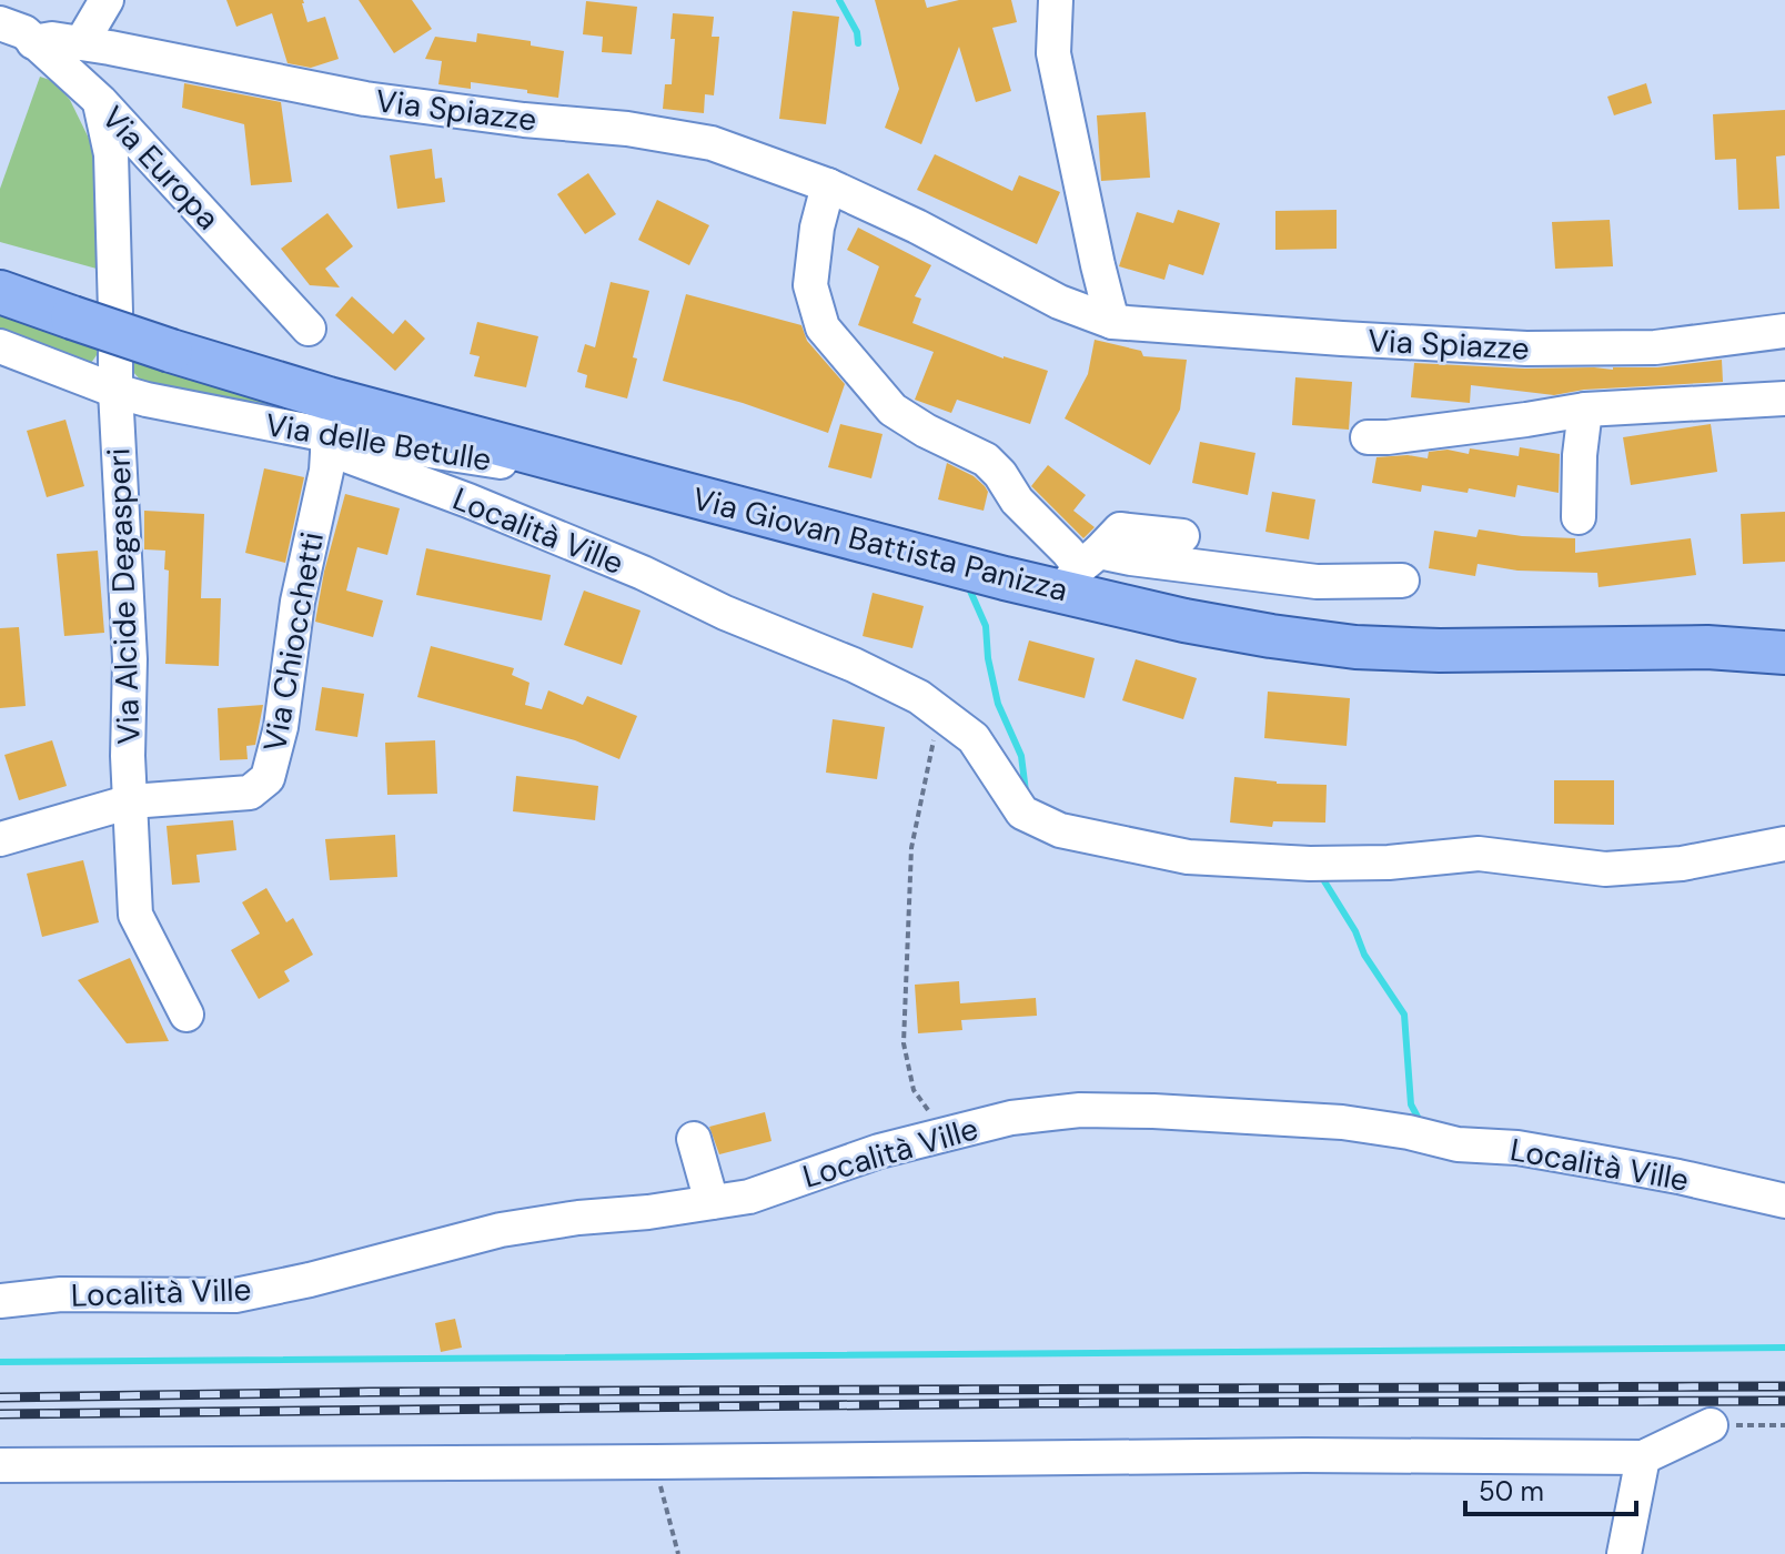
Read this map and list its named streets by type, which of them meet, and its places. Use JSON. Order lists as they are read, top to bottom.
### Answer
{
  "streets": {
    "main road": ["Via Giovan Battista Panizza"],
    "street": [
      "Via Spiazze",
      "Via Europa",
      "Via delle Betulle",
      "Località Ville",
      "Via Alcide Degasperi",
      "Via Chiocchetti"
    ]
  },
  "crossings": [
    ["Via Spiazze", "Via Europa"],
    ["Via delle Betulle", "Località Ville"],
    ["Via delle Betulle", "Via Giovan Battista Panizza"],
    ["Via delle Betulle", "Via Alcide Degasperi"],
    ["Via delle Betulle", "Via Chiocchetti"],
    ["Località Ville", "Via Chiocchetti"],
    ["Via Alcide Degasperi", "Via Chiocchetti"]
  ],
  "scale_bar": "50 m"
}
